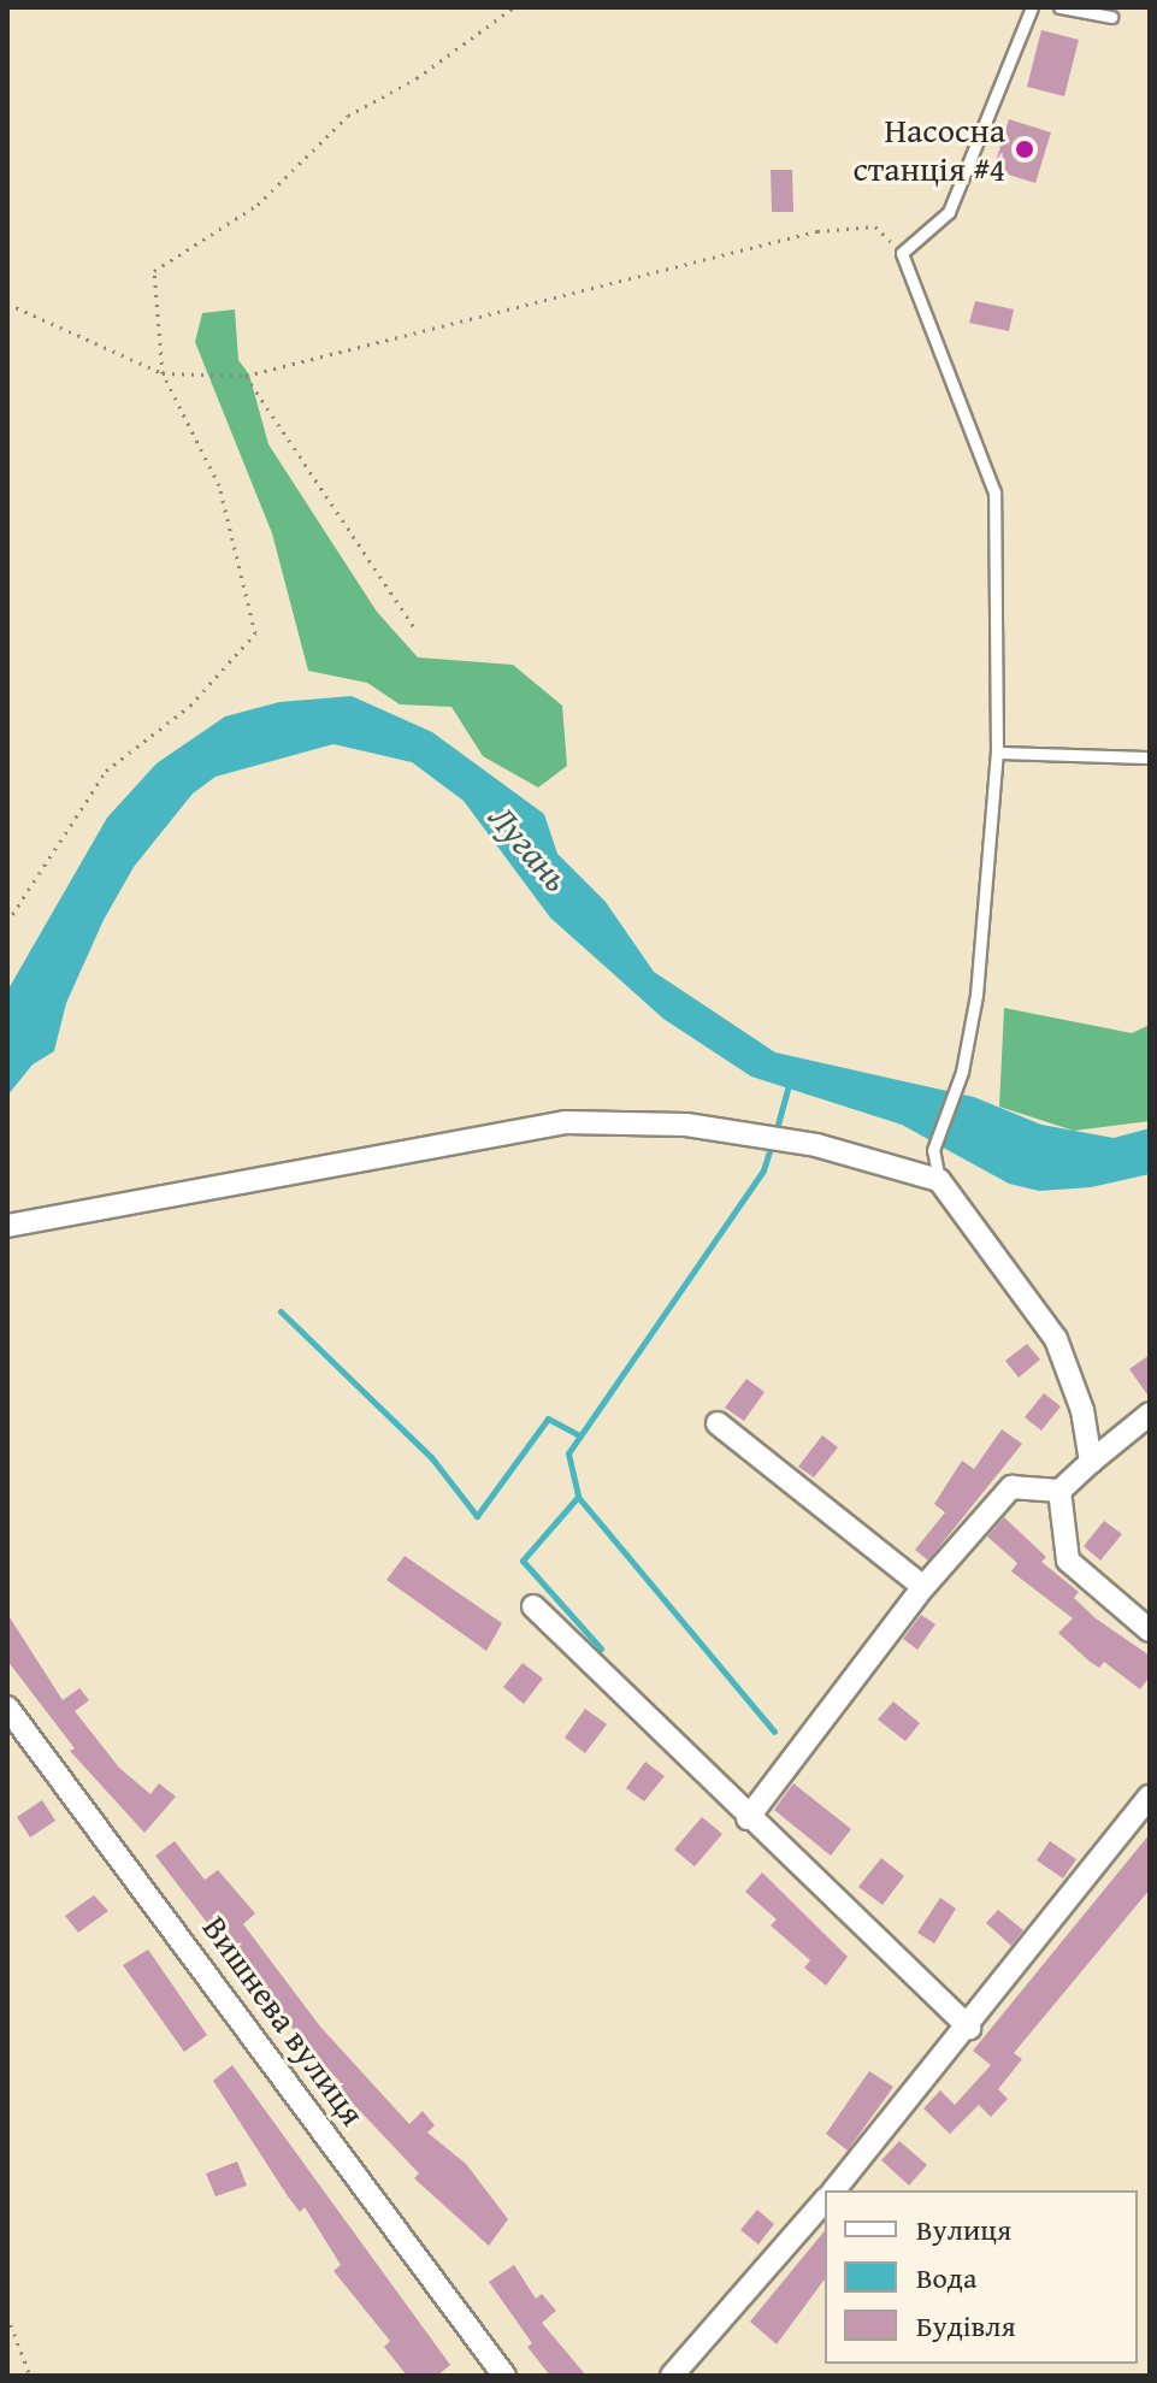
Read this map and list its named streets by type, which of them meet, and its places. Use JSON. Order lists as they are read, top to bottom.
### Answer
{
  "streets": {
    "street": ["Вишнева вулиця"]
  },
  "water": ["Лугань"],
  "places": ["Насосна станція #4"],
  "legend": ["Вулиця", "Вода", "Будівля"]
}
